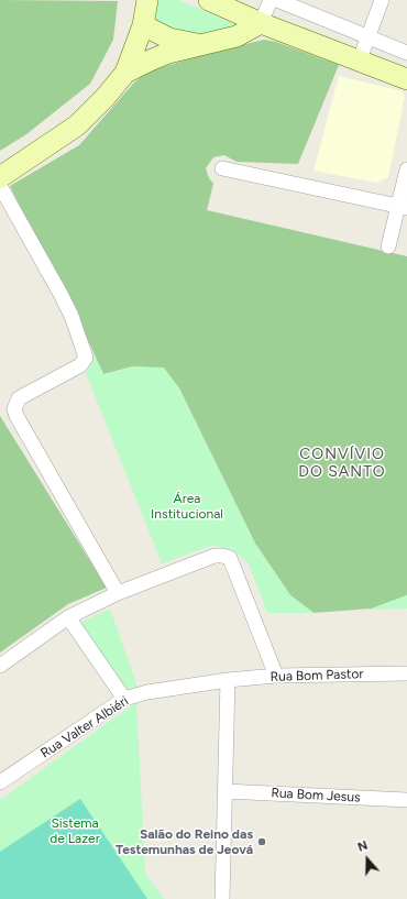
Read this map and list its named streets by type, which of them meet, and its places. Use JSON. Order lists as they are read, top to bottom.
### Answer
{
  "streets": {
    "street": ["Rua Bom Pastor", "Rua Valter Albiéri", "Rua Bom Jesus"]
  },
  "crossings": [
    ["Rua Bom Pastor", "Rua Valter Albiéri"]
  ],
  "districts": ["CONVÍVIO DO SANTO"],
  "parks": ["Área Institucional", "Sistema de Lazer"],
  "places": ["Salão do Reino das Testemunhas de Jeová"],
  "north": "top"
}
